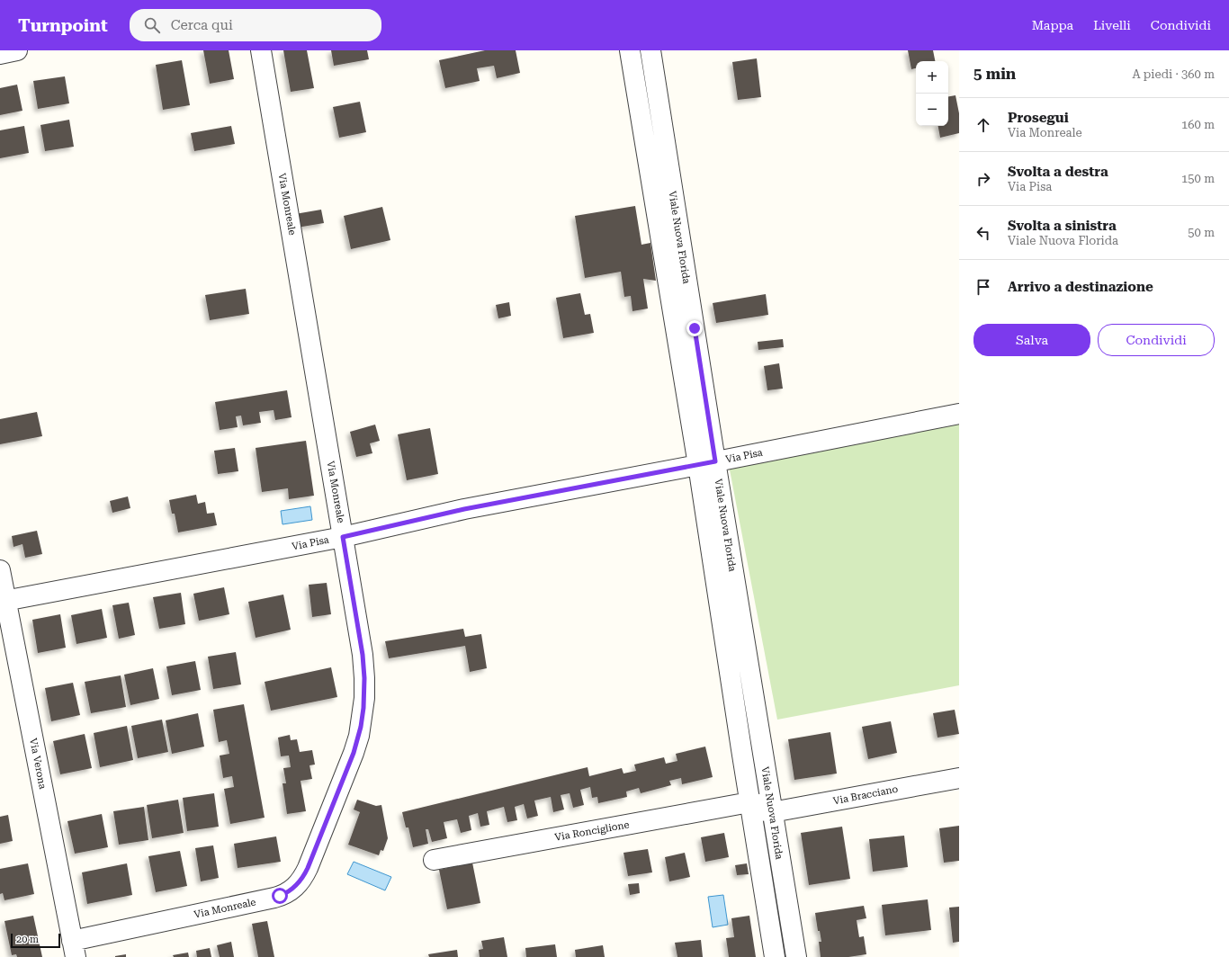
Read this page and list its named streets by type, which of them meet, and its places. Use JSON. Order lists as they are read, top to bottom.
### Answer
{
  "streets": {
    "street": [
      "Via Monreale",
      "Viale Nuova Florida",
      "Via Pisa",
      "Via Verona",
      "Via Bracciano",
      "Via Ronciglione"
    ]
  },
  "crossings": [
    ["Via Monreale", "Via Pisa"],
    ["Via Monreale", "Via Verona"],
    ["Viale Nuova Florida", "Via Pisa"],
    ["Viale Nuova Florida", "Via Bracciano"],
    ["Viale Nuova Florida", "Via Ronciglione"],
    ["Via Pisa", "Via Verona"]
  ],
  "scale_bar": "20 m",
  "page": {
    "header": "Turnpoint",
    "search": "Cerca qui",
    "nav": ["Mappa", "Livelli", "Condividi"],
    "heading": ["5 min", "A piedi · 360 m"],
    "map_buttons": ["+", "−"],
    "list": [
      ["Prosegui", "Via Monreale", "160 m"],
      ["Svolta a destra", "Via Pisa", "150 m"],
      ["Svolta a sinistra", "Viale Nuova Florida", "50 m"],
      "Arrivo a destinazione"
    ],
    "buttons": ["Salva", "Condividi"],
    "scale": "20 m"
  }
}
